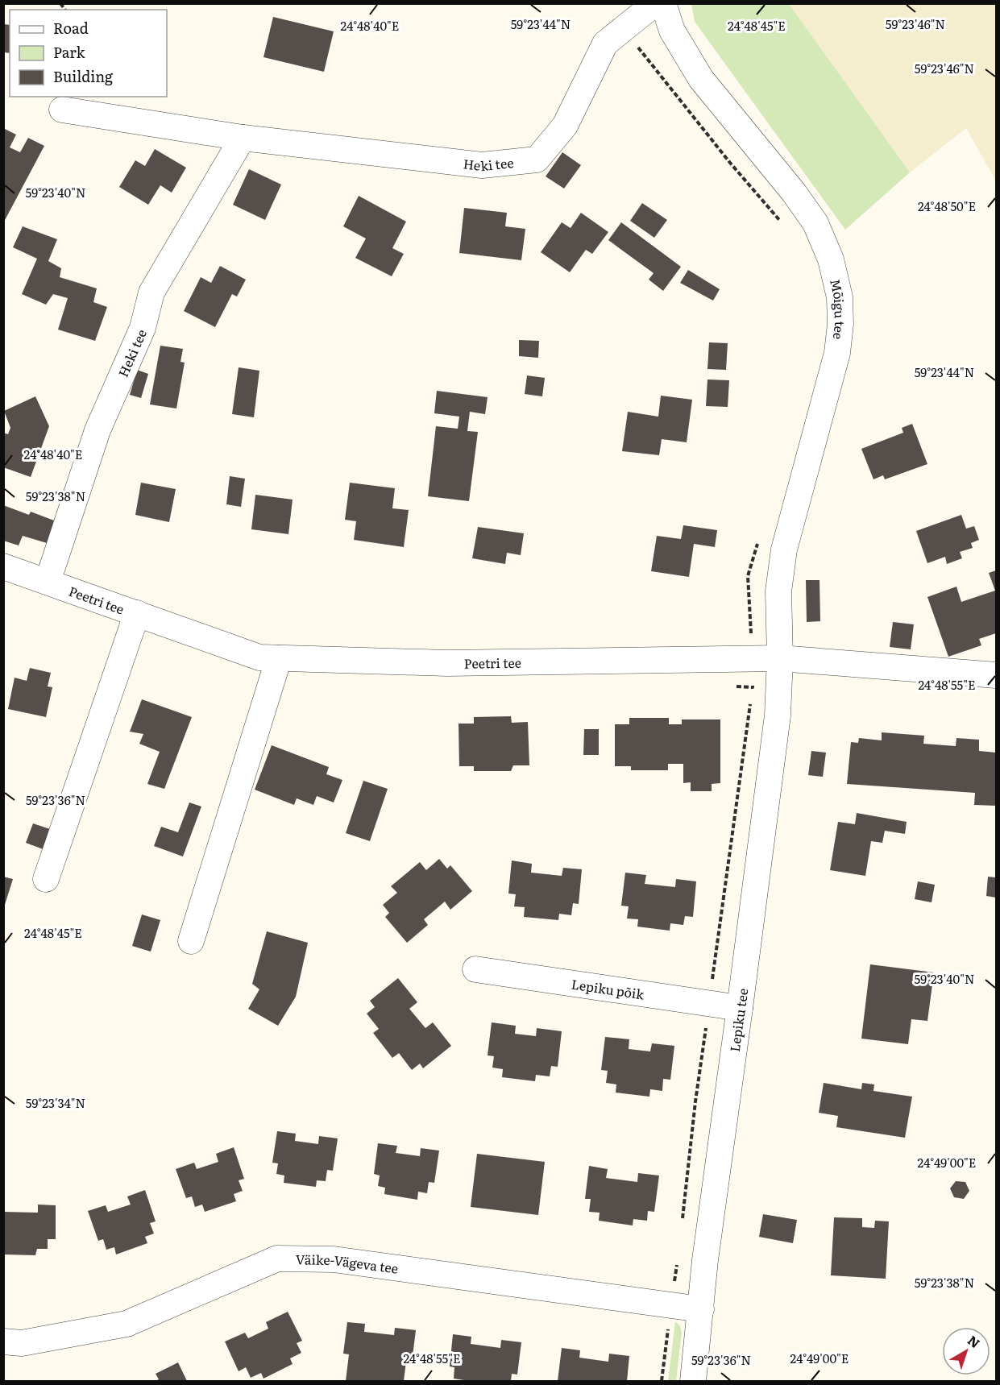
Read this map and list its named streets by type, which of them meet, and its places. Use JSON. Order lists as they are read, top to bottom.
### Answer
{
  "streets": {
    "street": [
      "Heki tee",
      "Mõigu tee",
      "Peetri tee",
      "Lepiku põik",
      "Lepiku tee",
      "Väike-Vägeva tee"
    ]
  },
  "crossings": [
    ["Heki tee", "Peetri tee"],
    ["Mõigu tee", "Peetri tee"],
    ["Mõigu tee", "Lepiku tee"],
    ["Peetri tee", "Lepiku tee"],
    ["Lepiku põik", "Lepiku tee"],
    ["Lepiku tee", "Väike-Vägeva tee"]
  ],
  "legend": ["Road", "Park", "Building"],
  "north": "top right",
  "coordinates": [
    "59°23'46\"N",
    "59°23'44\"N",
    "24°48'40\"E",
    "24°48'45\"E",
    "59°23'40\"N",
    "24°48'50\"E",
    "59°23'38\"N",
    "24°48'55\"E",
    "59°23'36\"N",
    "59°23'34\"N",
    "24°49'00\"E"
  ]
}
